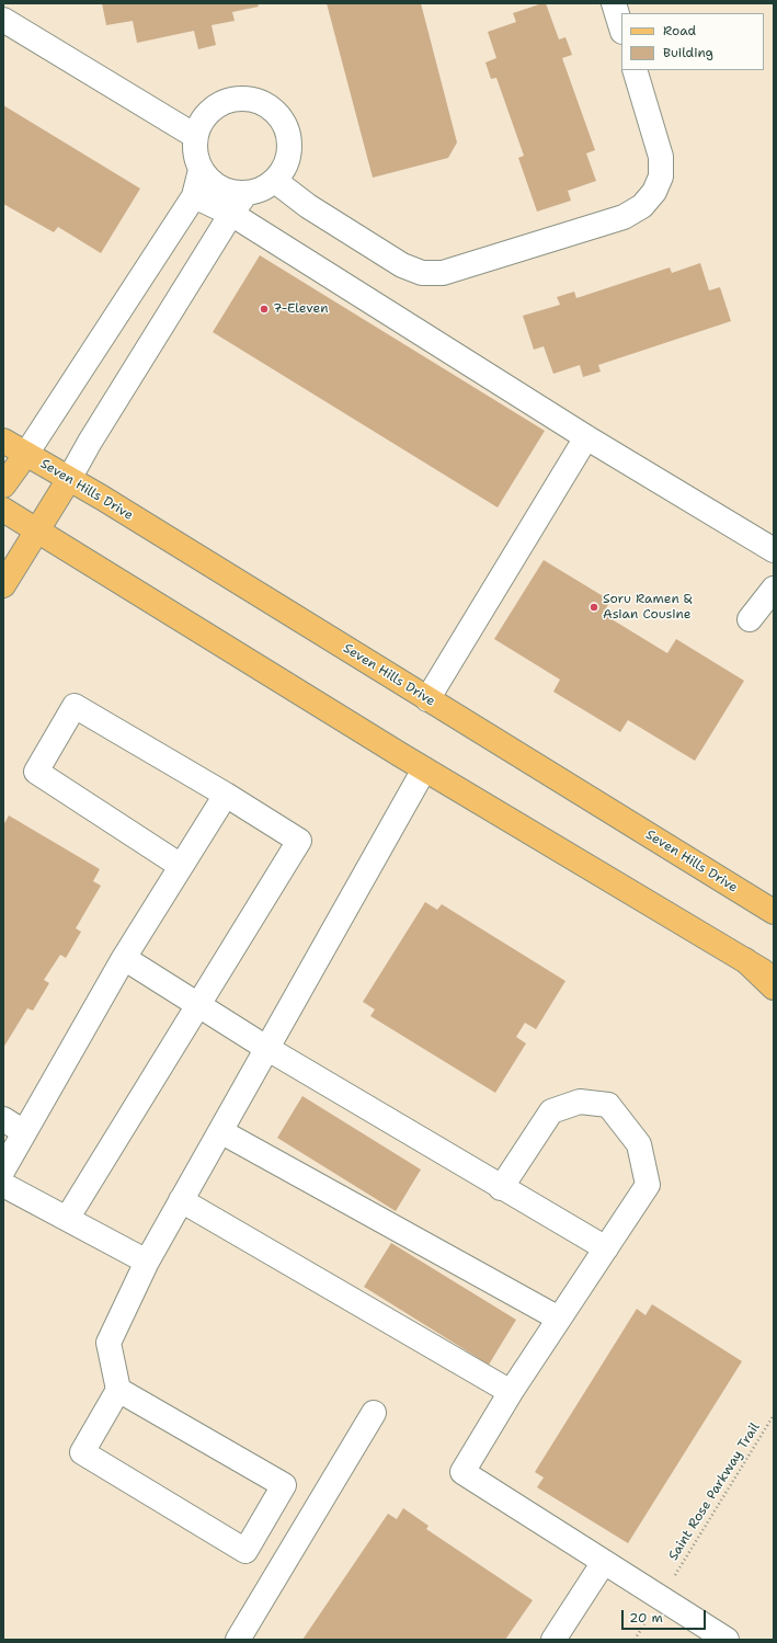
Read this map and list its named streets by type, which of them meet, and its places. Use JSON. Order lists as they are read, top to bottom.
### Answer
{
  "streets": {
    "main road": ["Seven Hills Drive"],
    "path": ["Saint Rose Parkway Trail"]
  },
  "places": ["7-Eleven", "Soru Ramen & Asian Cousine"],
  "legend": ["Road", "Building"],
  "scale_bar": "20 m"
}
